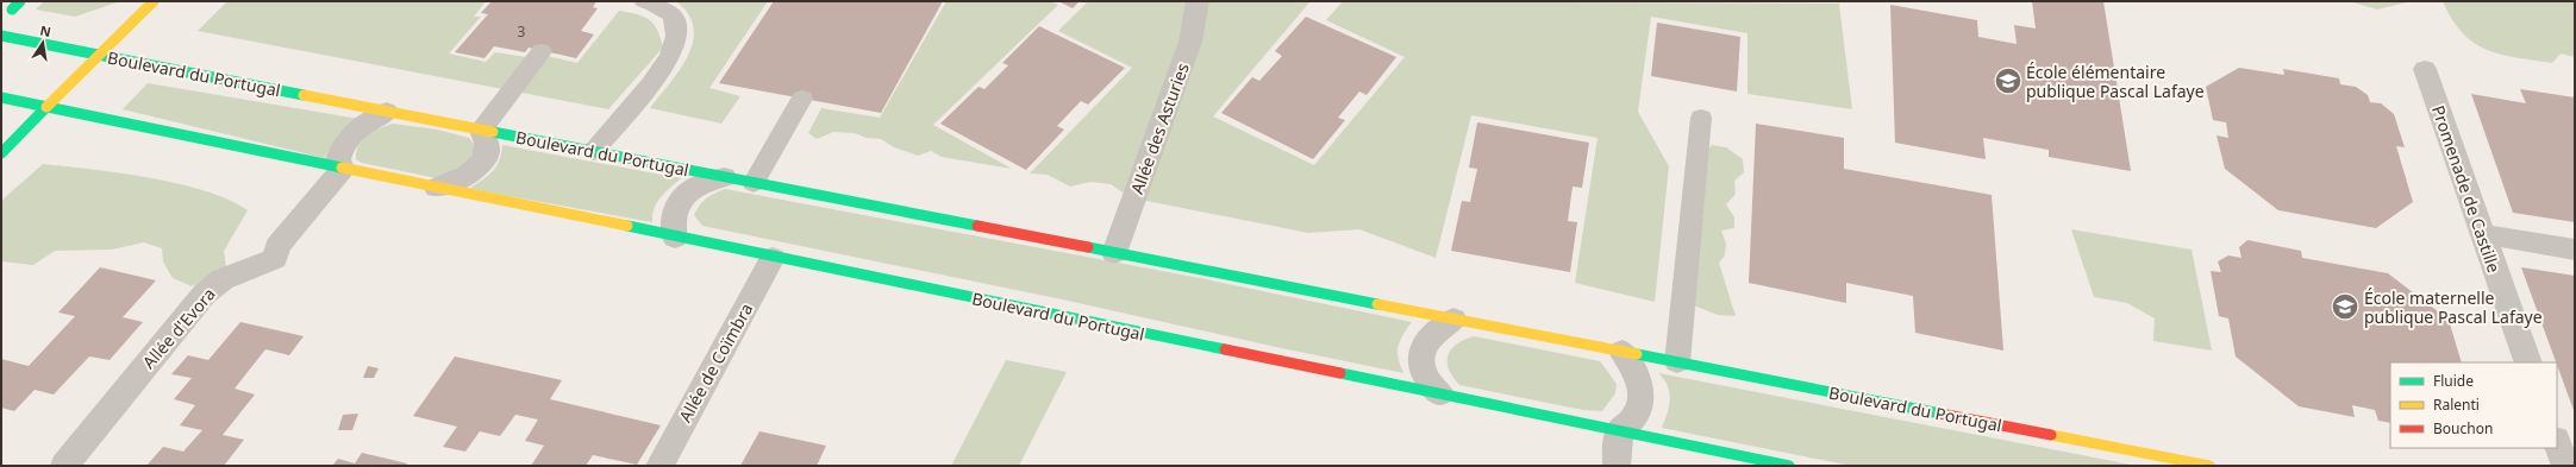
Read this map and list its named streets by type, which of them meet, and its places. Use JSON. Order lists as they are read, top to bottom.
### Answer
{
  "streets": {
    "main road": ["Boulevard du Portugal"],
    "street": [
      "Allée des Asturies",
      "Promenade de Castille",
      "Allée d'Evora",
      "Allée de Coïmbra"
    ]
  },
  "crossings": [
    ["Boulevard du Portugal", "Allée des Asturies"],
    ["Boulevard du Portugal", "Allée d'Evora"],
    ["Boulevard du Portugal", "Allée de Coïmbra"]
  ],
  "places": {
    "school or university": ["École élémentaire publique Pascal Lafaye", "École maternelle publique Pascal Lafaye"]
  },
  "house_numbers": ["3"],
  "legend": ["Fluide", "Ralenti", "Bouchon"],
  "north": "top"
}
